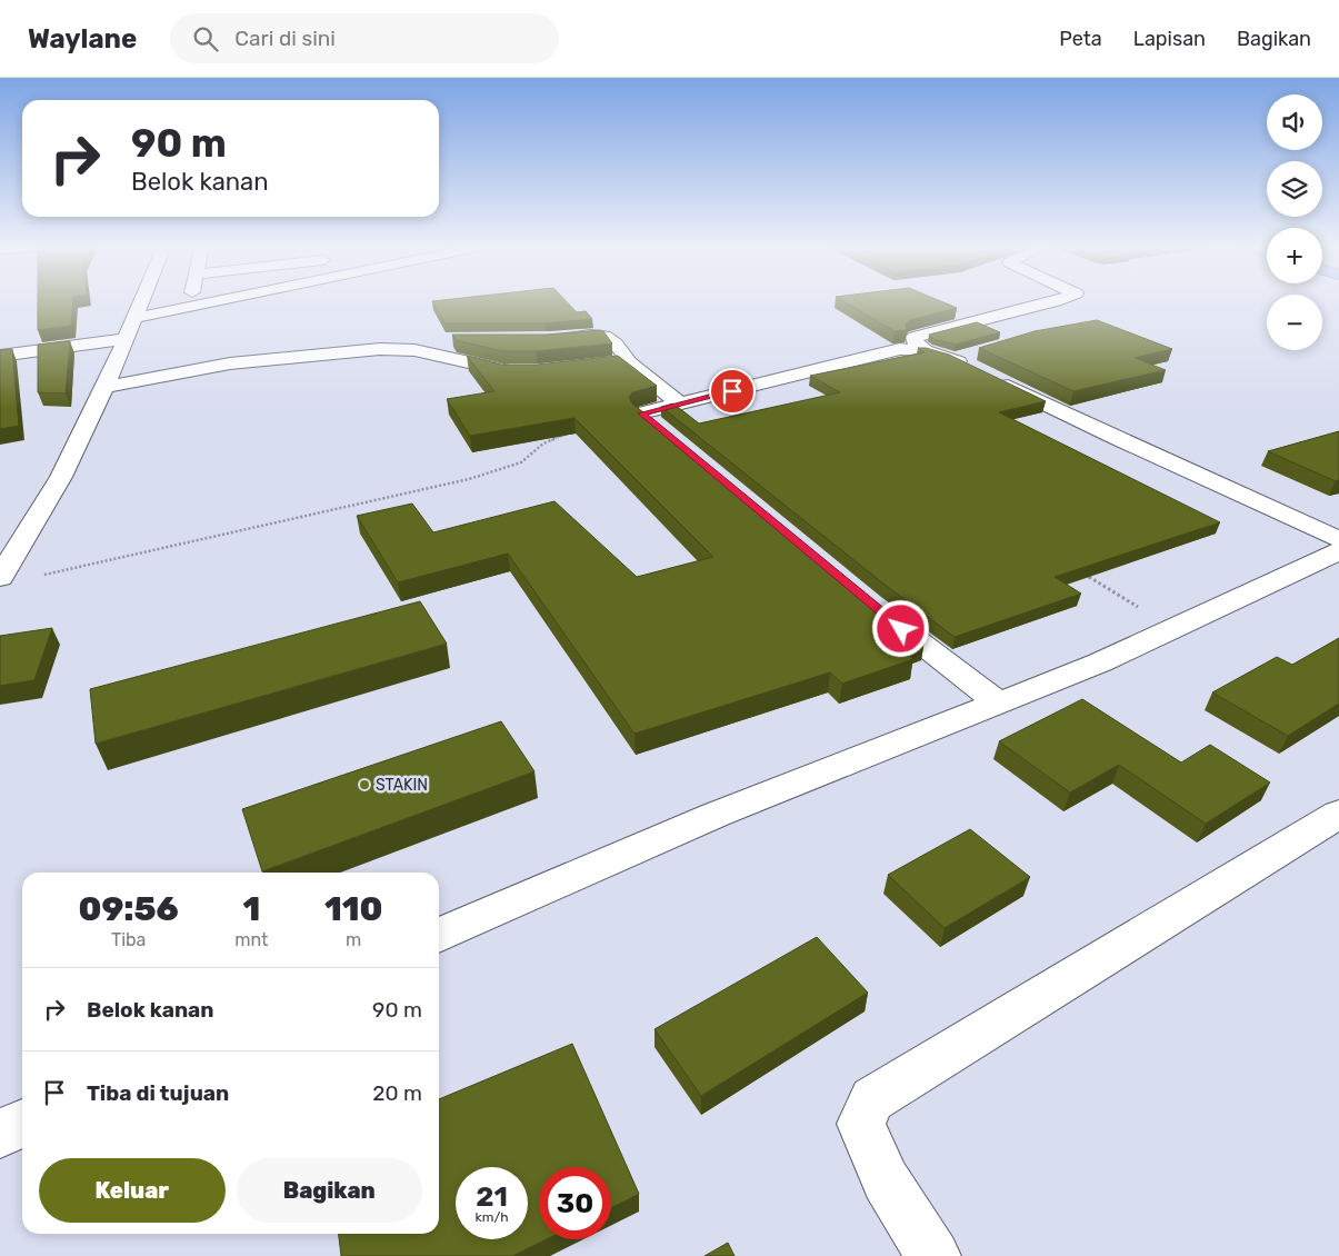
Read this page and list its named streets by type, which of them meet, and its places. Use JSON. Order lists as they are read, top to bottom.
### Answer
{
  "places": ["STAKIN"],
  "page": {
    "header": "Waylane",
    "search": "Cari di sini",
    "nav": ["Peta", "Lapisan", "Bagikan"],
    "map_buttons": ["+", "−"],
    "turn": ["90 m", "Belok kanan"],
    "eta": [
      "09:56",
      "Tiba",
      "1",
      "mnt",
      "110",
      "m"
    ],
    "list": [
      {
        "name": "Belok kanan",
        "value": "90 m"
      },
      {
        "name": "Tiba di tujuan",
        "value": "20 m"
      }
    ],
    "buttons": ["Keluar", "Bagikan"],
    "speed": "21 km/h",
    "limit": "30"
  }
}
